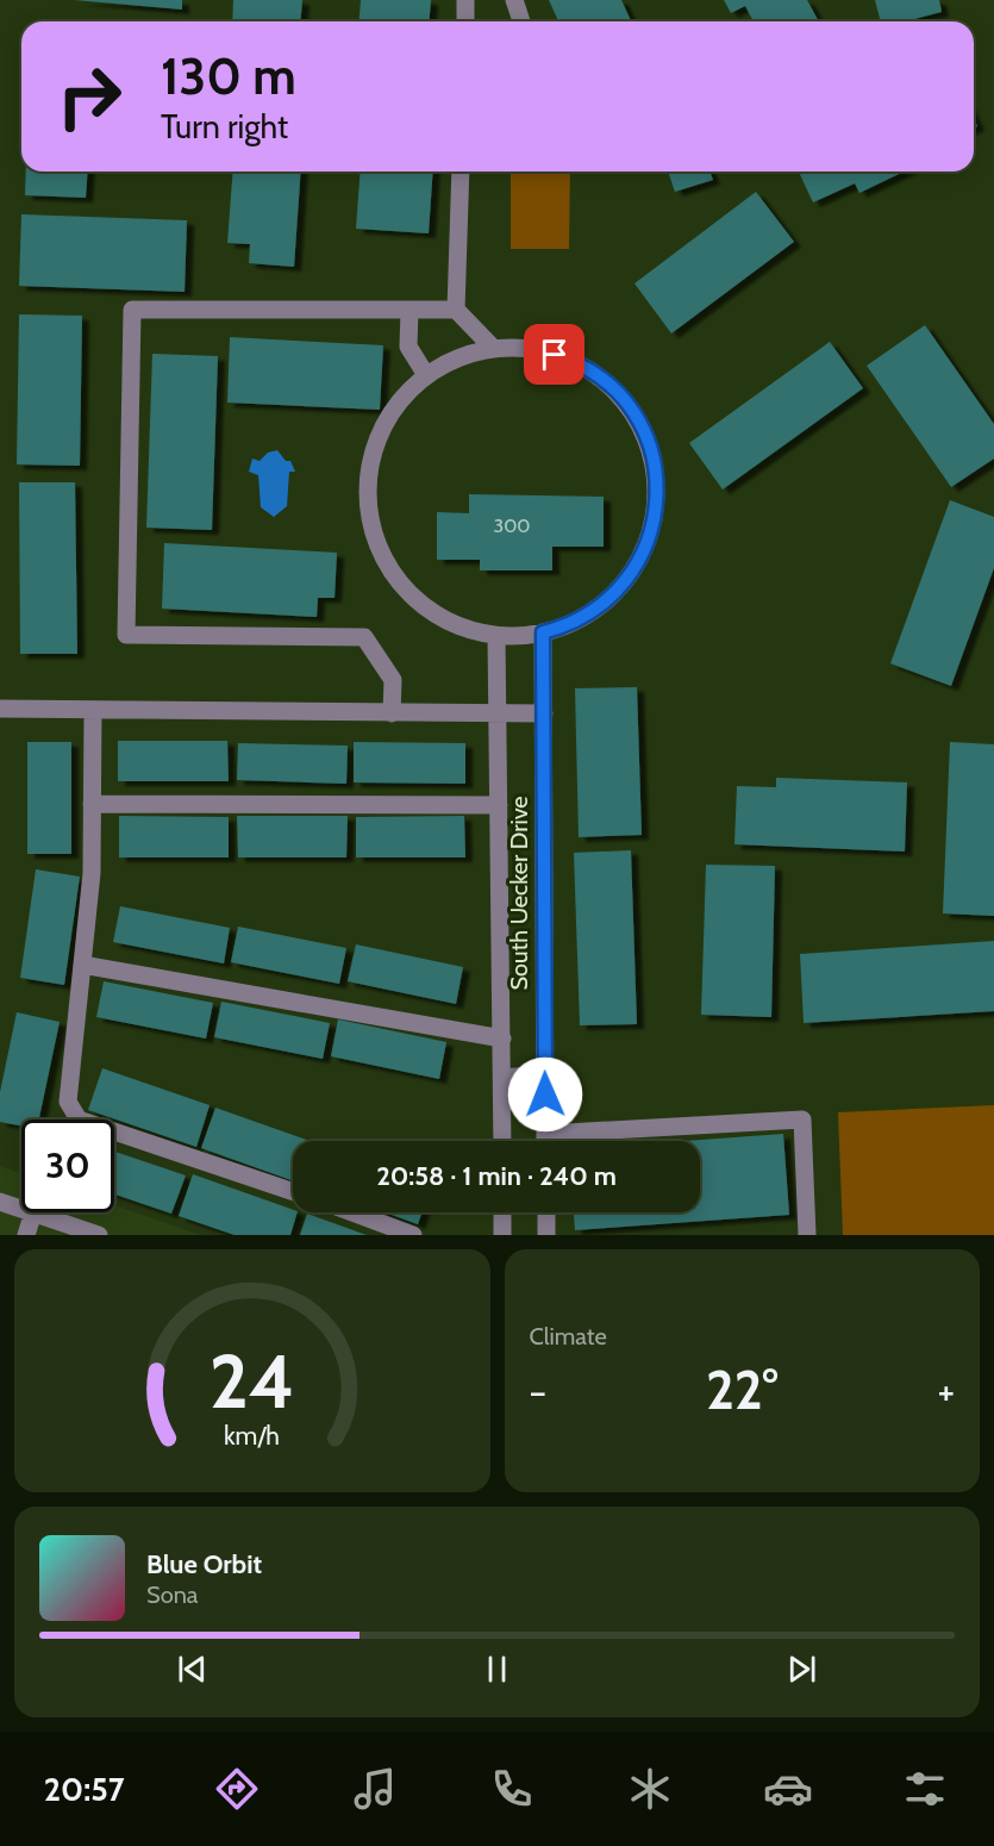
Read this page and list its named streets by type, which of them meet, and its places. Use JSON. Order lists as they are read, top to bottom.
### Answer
{
  "streets": {
    "street": ["South Uecker Drive"]
  },
  "house_numbers": ["300"],
  "page": {
    "turn": ["130 m", "Turn right"],
    "limit": "30",
    "trip": "20:58 · 1 min · 240 m",
    "tile": "Climate",
    "heat": ["−", "22°", "+"],
    "song": ["Blue Orbit", "Sona"],
    "tabs": "20:57",
    "gauge": ["24", "km/h"]
  }
}
